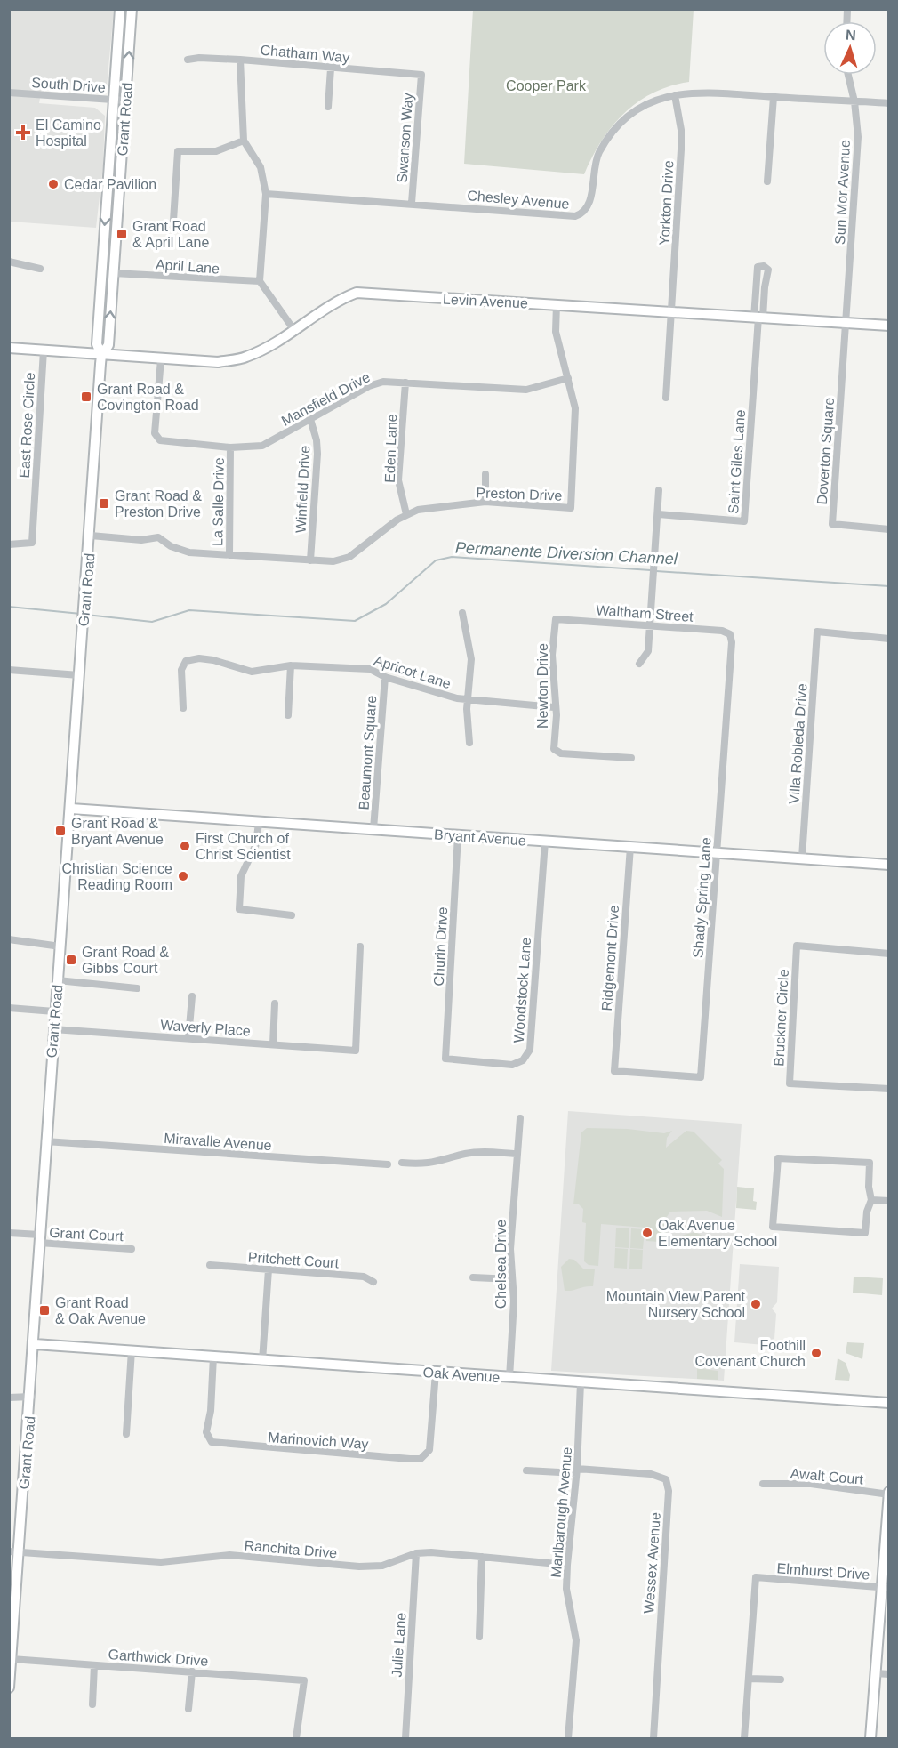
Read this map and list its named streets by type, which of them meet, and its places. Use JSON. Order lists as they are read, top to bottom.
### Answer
{
  "streets": {
    "street": [
      "Chatham Way",
      "South Drive",
      "Grant Road",
      "Swanson Way",
      "Sun Mor Avenue",
      "Chesley Avenue",
      "Yorkton Drive",
      "April Lane",
      "Levin Avenue",
      "Mansfield Drive",
      "East Rose Circle",
      "Eden Lane",
      "Doverton Square",
      "Saint Giles Lane",
      "Winfield Drive",
      "Preston Drive",
      "La Salle Drive",
      "Waltham Street",
      "Apricot Lane",
      "Newton Drive",
      "Villa Robleda Drive",
      "Beaumont Square",
      "Bryant Avenue",
      "Shady Spring Lane",
      "Churin Drive",
      "Ridgemont Drive",
      "Woodstock Lane",
      "Bruckner Circle",
      "Waverly Place",
      "Miravalle Avenue",
      "Grant Court",
      "Pritchett Court",
      "Chelsea Drive",
      "Oak Avenue",
      "Marinovich Way",
      "Awalt Court",
      "Marlbarough Avenue",
      "Ranchita Drive",
      "Wessex Avenue",
      "Elmhurst Drive",
      "Julie Lane",
      "Garthwick Drive"
    ]
  },
  "crossings": [
    ["Chatham Way", "Swanson Way"],
    ["South Drive", "Grant Road"],
    ["Grant Road", "April Lane"],
    ["Grant Road", "Levin Avenue"],
    ["Grant Road", "Preston Drive"],
    ["Grant Road", "Bryant Avenue"],
    ["Grant Road", "Waverly Place"],
    ["Grant Road", "Miravalle Avenue"],
    ["Grant Road", "Grant Court"],
    ["Grant Road", "Oak Avenue"],
    ["Grant Road", "Ranchita Drive"],
    ["Grant Road", "Garthwick Drive"],
    ["Swanson Way", "Chesley Avenue"],
    ["Sun Mor Avenue", "Chesley Avenue"],
    ["Sun Mor Avenue", "Levin Avenue"],
    ["Sun Mor Avenue", "Doverton Square"],
    ["Chesley Avenue", "Yorkton Drive"],
    ["Yorkton Drive", "Levin Avenue"],
    ["Levin Avenue", "Mansfield Drive"],
    ["Levin Avenue", "East Rose Circle"],
    ["Levin Avenue", "Doverton Square"],
    ["Levin Avenue", "Saint Giles Lane"],
    ["Levin Avenue", "Preston Drive"],
    ["Mansfield Drive", "Eden Lane"],
    ["Mansfield Drive", "Winfield Drive"],
    ["Mansfield Drive", "Preston Drive"],
    ["Mansfield Drive", "La Salle Drive"],
    ["Eden Lane", "Preston Drive"],
    ["Winfield Drive", "Preston Drive"],
    ["Preston Drive", "La Salle Drive"],
    ["Waltham Street", "Newton Drive"],
    ["Waltham Street", "Shady Spring Lane"],
    ["Apricot Lane", "Newton Drive"],
    ["Apricot Lane", "Beaumont Square"],
    ["Villa Robleda Drive", "Bryant Avenue"],
    ["Beaumont Square", "Bryant Avenue"],
    ["Bryant Avenue", "Shady Spring Lane"],
    ["Bryant Avenue", "Churin Drive"],
    ["Bryant Avenue", "Ridgemont Drive"],
    ["Bryant Avenue", "Woodstock Lane"],
    ["Shady Spring Lane", "Ridgemont Drive"],
    ["Churin Drive", "Woodstock Lane"],
    ["Chelsea Drive", "Oak Avenue"],
    ["Oak Avenue", "Marinovich Way"],
    ["Oak Avenue", "Marlbarough Avenue"],
    ["Marlbarough Avenue", "Ranchita Drive"],
    ["Marlbarough Avenue", "Wessex Avenue"],
    ["Ranchita Drive", "Julie Lane"]
  ],
  "water": ["Permanente Diversion Channel"],
  "parks": ["Cooper Park"],
  "places": {
    "health": ["El Camino Hospital"],
    "other": [
      "Cedar Pavilion",
      "First Church of Christ Scientist",
      "Christian Science Reading Room",
      "Oak Avenue Elementary School",
      "Mountain View Parent Nursery School",
      "Foothill Covenant Church"
    ],
    "transit": [
      "Grant Road & April Lane",
      "Grant Road & Covington Road",
      "Grant Road & Preston Drive",
      "Grant Road & Bryant Avenue",
      "Grant Road & Gibbs Court",
      "Grant Road & Oak Avenue"
    ]
  },
  "north": "top"
}
